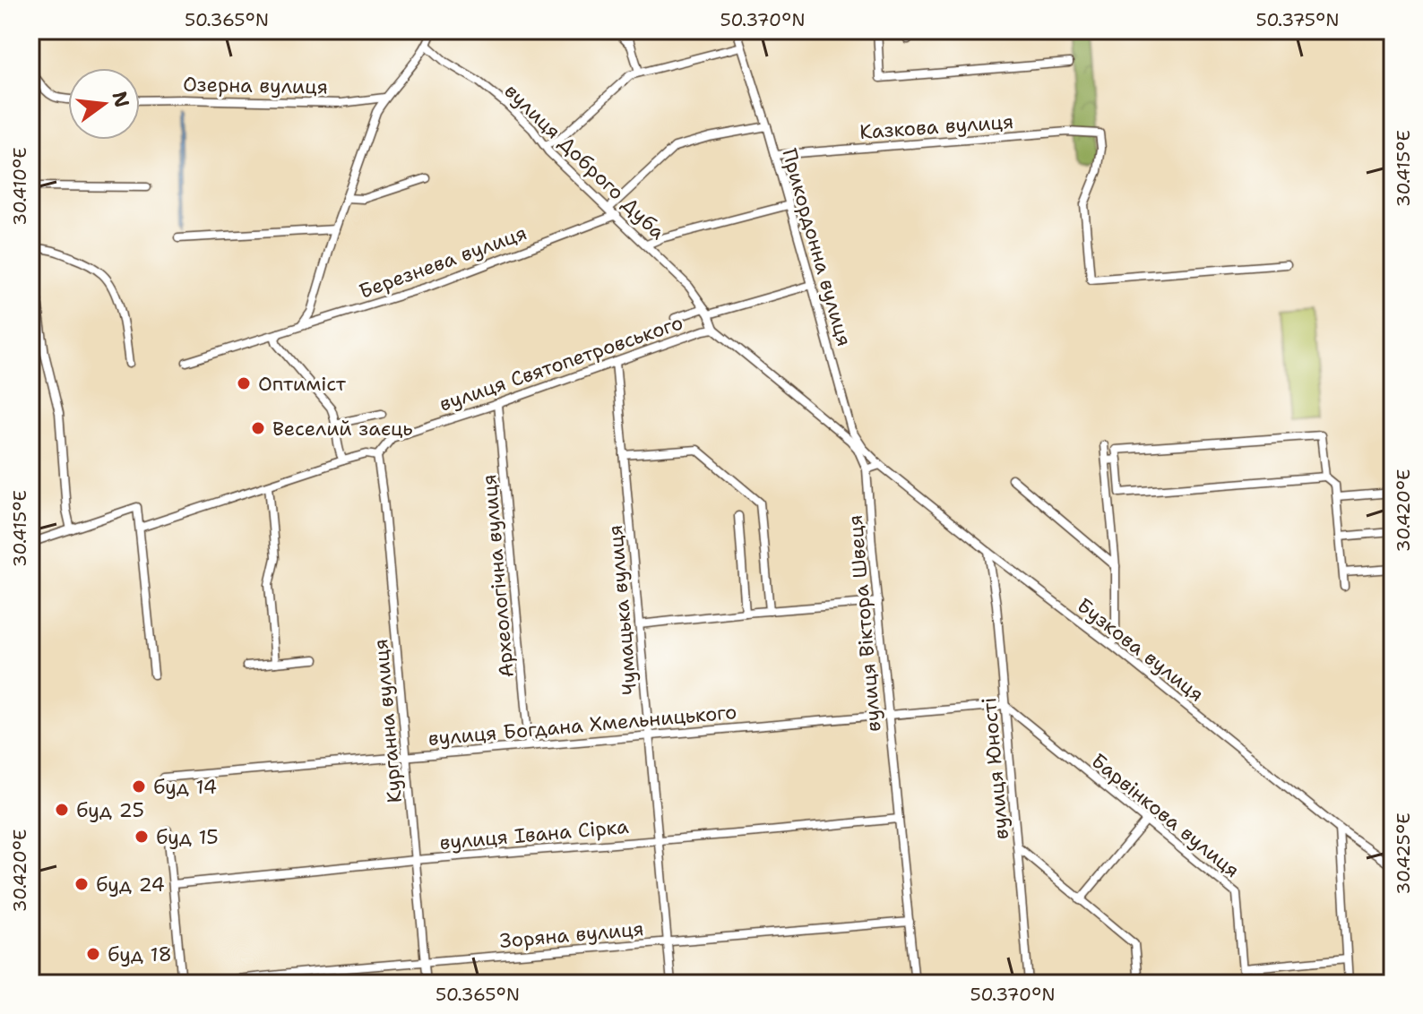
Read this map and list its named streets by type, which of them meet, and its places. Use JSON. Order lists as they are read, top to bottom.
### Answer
{
  "streets": {
    "street": [
      "Озерна вулиця",
      "Казкова вулиця",
      "вулиця Доброго Дуба",
      "Прикордонна вулиця",
      "Березнева вулиця",
      "вулиця Святопетровського",
      "Археологічна вулиця",
      "Чумацька вулиця",
      "вулиця Віктора Швеця",
      "Бузкова вулиця",
      "Курганна вулиця",
      "вулиця Богдана Хмельницького",
      "вулиця Юності",
      "Барвінкова вулиця",
      "вулиця Івана Сірка",
      "Зоряна вулиця"
    ]
  },
  "crossings": [
    ["Казкова вулиця", "Прикордонна вулиця"],
    ["вулиця Доброго Дуба", "Березнева вулиця"],
    ["вулиця Доброго Дуба", "вулиця Святопетровського"],
    ["вулиця Доброго Дуба", "вулиця Віктора Швеця"],
    ["Прикордонна вулиця", "Бузкова вулиця"],
    ["вулиця Святопетровського", "Археологічна вулиця"],
    ["вулиця Святопетровського", "Чумацька вулиця"],
    ["вулиця Святопетровського", "вулиця Віктора Швеця"],
    ["вулиця Святопетровського", "Курганна вулиця"],
    ["Археологічна вулиця", "вулиця Богдана Хмельницького"],
    ["Чумацька вулиця", "вулиця Богдана Хмельницького"],
    ["Чумацька вулиця", "вулиця Івана Сірка"],
    ["Чумацька вулиця", "Зоряна вулиця"],
    ["вулиця Віктора Швеця", "вулиця Богдана Хмельницького"],
    ["вулиця Віктора Швеця", "вулиця Івана Сірка"],
    ["вулиця Віктора Швеця", "Зоряна вулиця"],
    ["Бузкова вулиця", "вулиця Юності"],
    ["Курганна вулиця", "вулиця Богдана Хмельницького"],
    ["Курганна вулиця", "вулиця Івана Сірка"],
    ["Курганна вулиця", "Зоряна вулиця"],
    ["вулиця Богдана Хмельницького", "вулиця Юності"],
    ["вулиця Богдана Хмельницького", "Барвінкова вулиця"],
    ["вулиця Юності", "Барвінкова вулиця"]
  ],
  "places": [
    "Оптиміст",
    "Веселий заєць",
    "буд 14",
    "буд 25",
    "буд 15",
    "буд 24",
    "буд 18"
  ],
  "north": "right",
  "coordinates": [
    "50.365°N",
    "50.370°N",
    "50.375°N",
    "30.415°E",
    "30.410°E",
    "30.420°E",
    "30.425°E"
  ]
}
